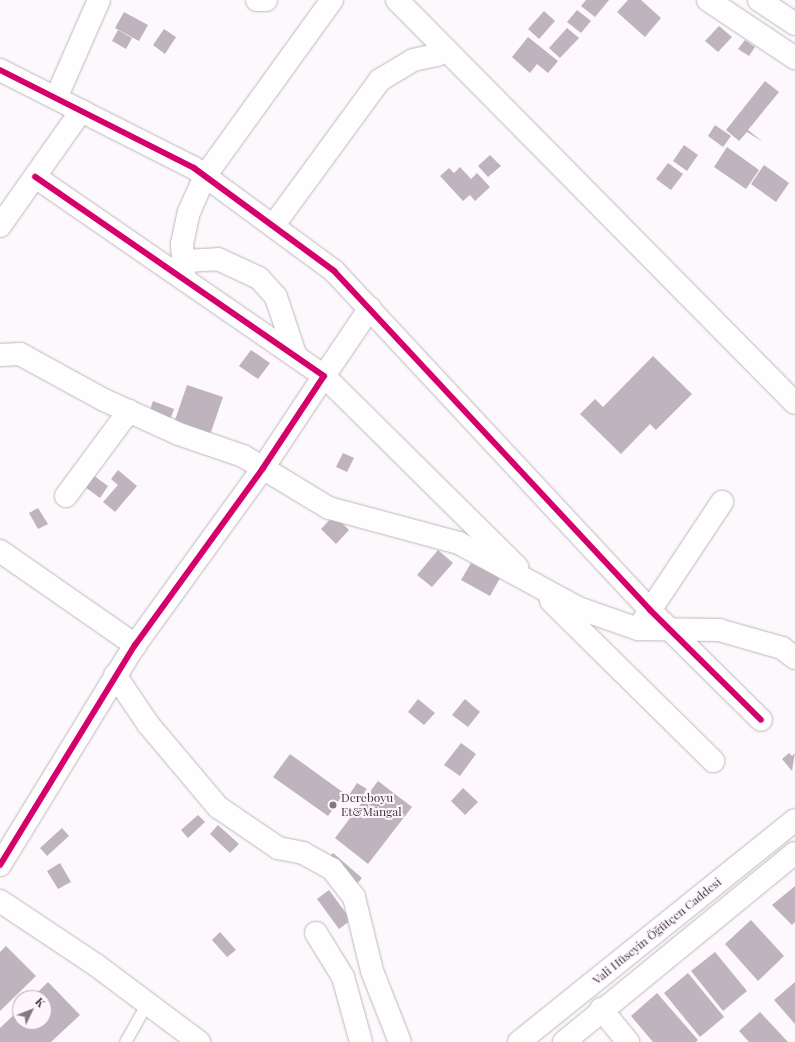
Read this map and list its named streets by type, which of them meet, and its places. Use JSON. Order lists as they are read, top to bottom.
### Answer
{
  "streets": {
    "street": ["Vali Hüseyin Öğütçen Caddesi"]
  },
  "places": ["Dereboyu Et&Mangal"],
  "north": "top right"
}
